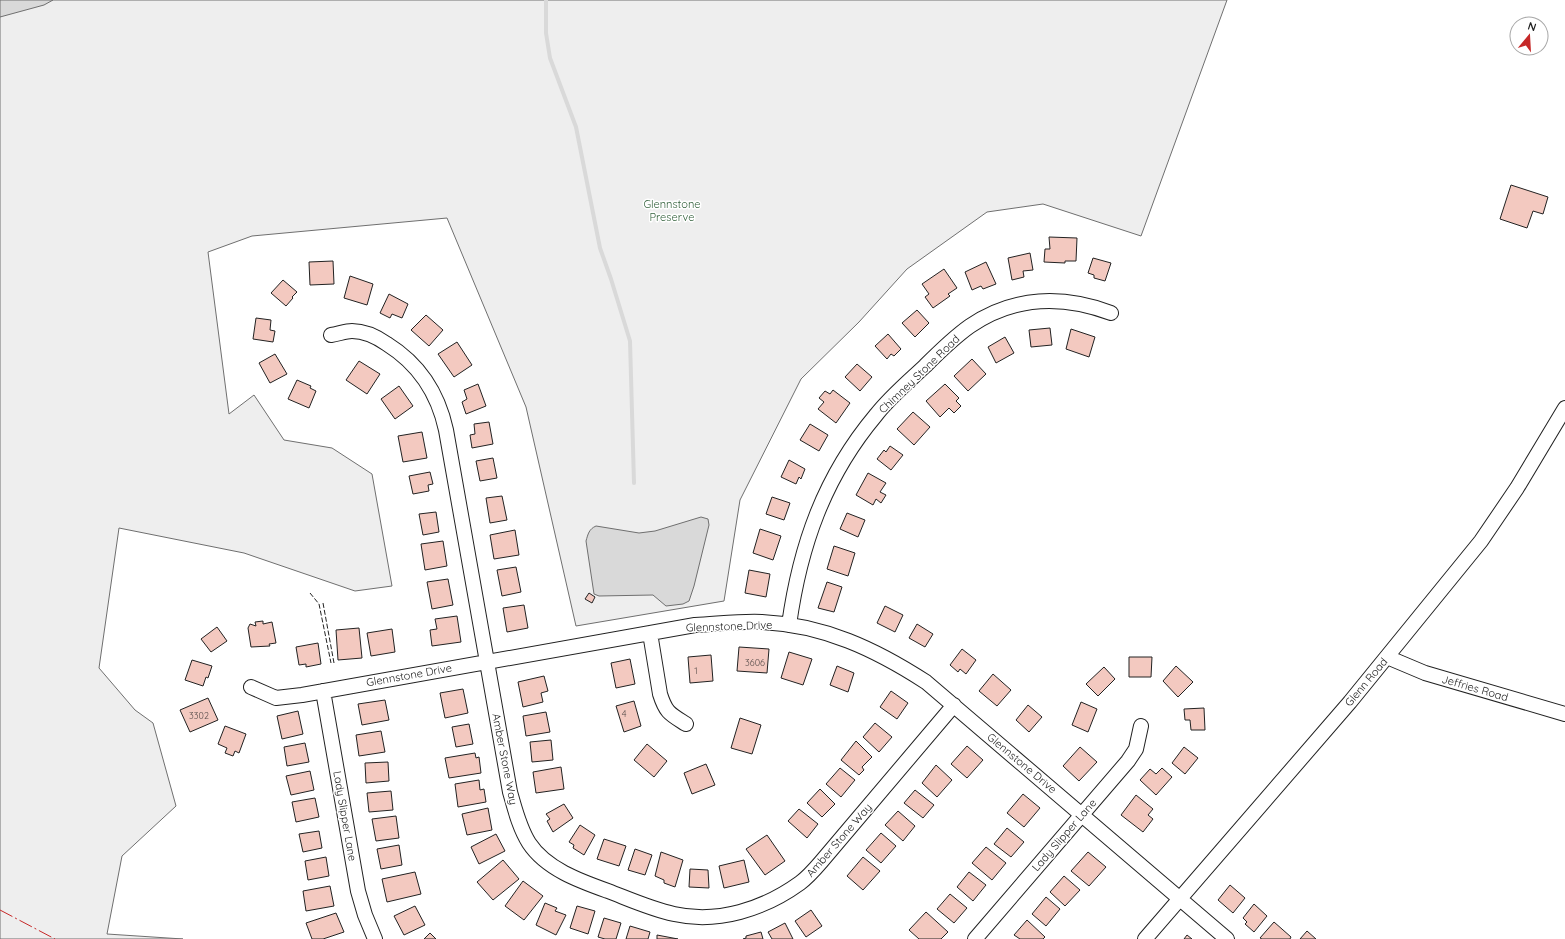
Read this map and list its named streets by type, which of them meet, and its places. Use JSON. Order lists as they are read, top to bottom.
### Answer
{
  "streets": {
    "street": [
      "Chimney Stone Road",
      "Glennstone Drive",
      "Glenn Road",
      "Jeffries Road",
      "Amber Stone Way",
      "Lady Slipper Lane"
    ]
  },
  "crossings": [
    ["Chimney Stone Road", "Glennstone Drive"],
    ["Glennstone Drive", "Glenn Road"],
    ["Glennstone Drive", "Amber Stone Way"],
    ["Glennstone Drive", "Lady Slipper Lane"],
    ["Glenn Road", "Jeffries Road"]
  ],
  "parks": ["Glennstone Preserve"],
  "house_numbers": [
    "3606",
    "1",
    "4",
    "3302"
  ],
  "north": "top"
}
